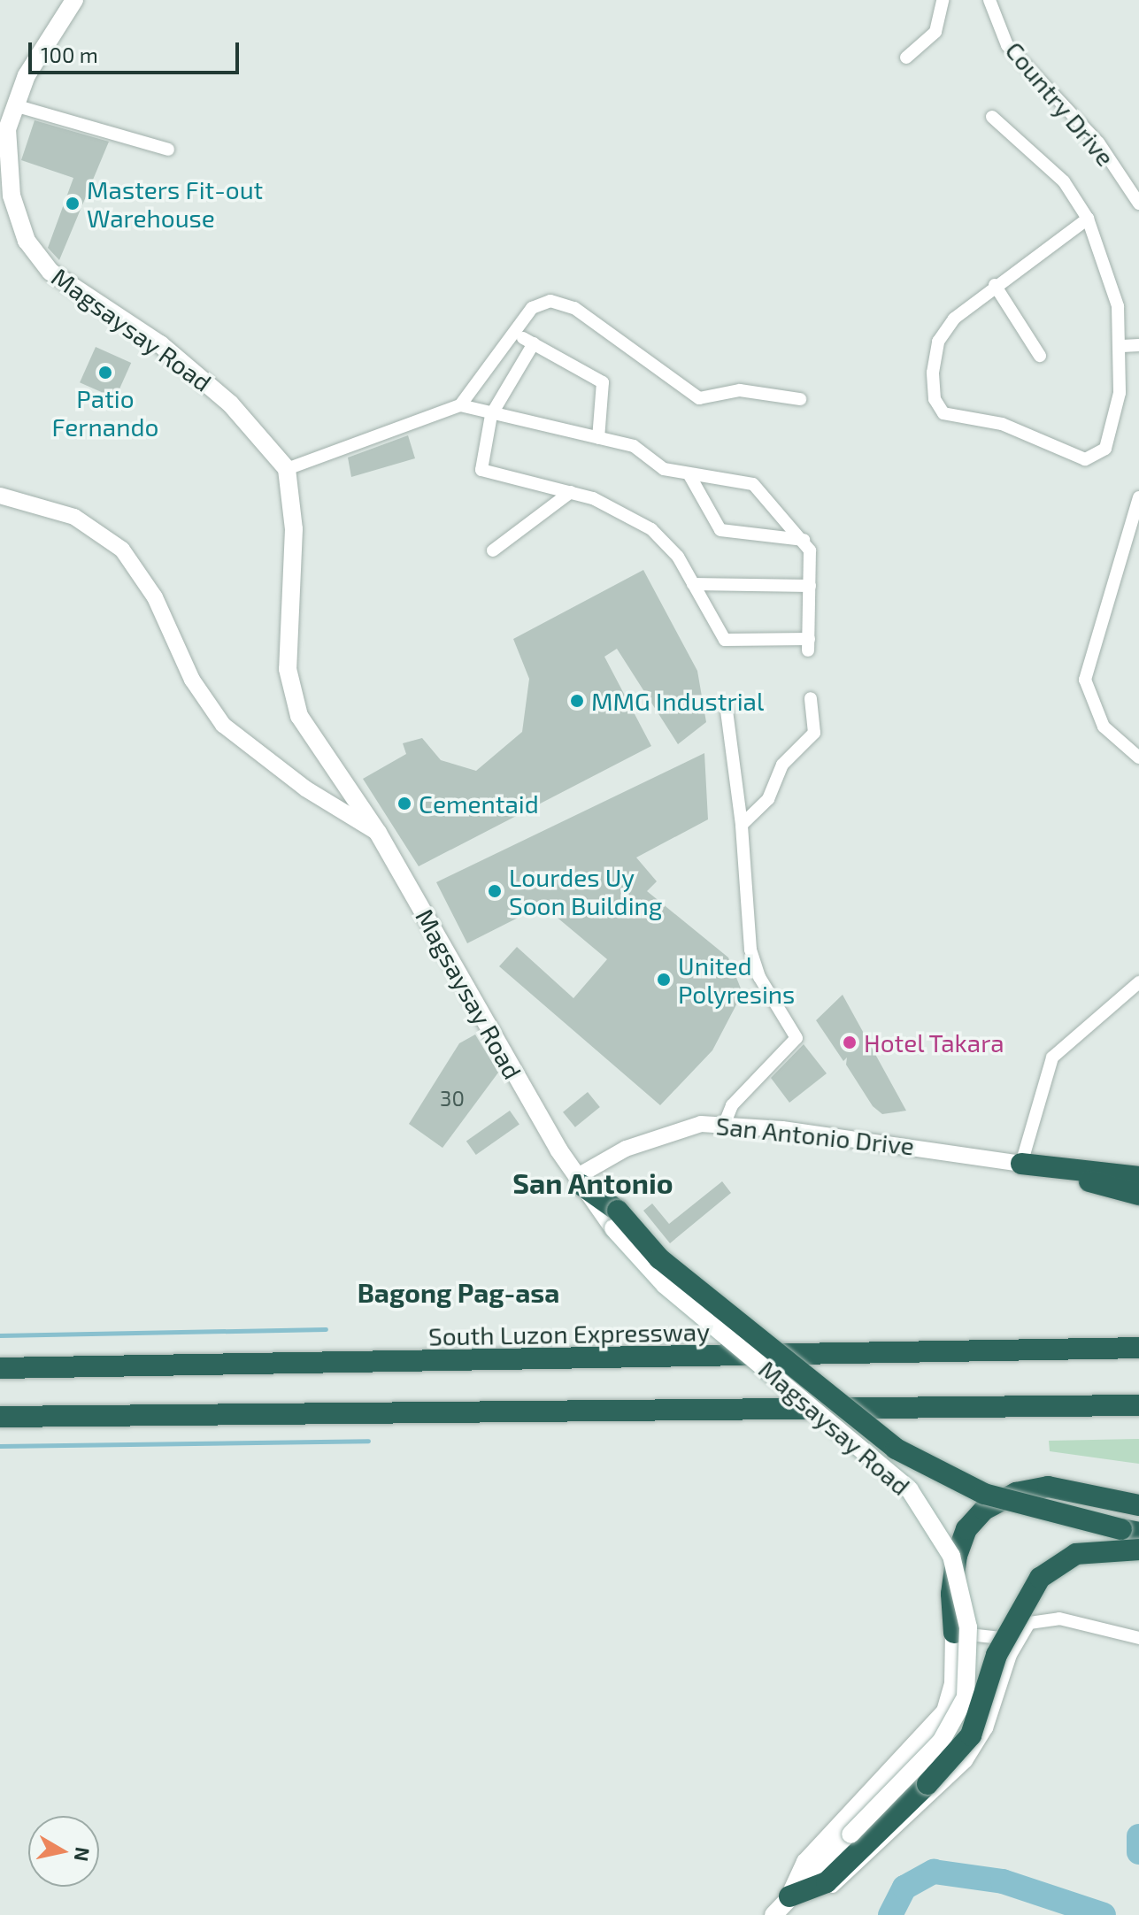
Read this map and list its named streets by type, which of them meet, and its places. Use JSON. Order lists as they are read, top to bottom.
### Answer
{
  "streets": {
    "highway": ["South Luzon Expressway"],
    "main road": ["Magsaysay Road"],
    "street": ["Country Drive", "San Antonio Drive"]
  },
  "crossings": [
    ["Magsaysay Road", "San Antonio Drive"]
  ],
  "districts": ["San Antonio", "Bagong Pag-asa"],
  "places": [
    "Masters Fit-out Warehouse",
    "Patio Fernando",
    "MMG Industrial",
    "Cementaid",
    "Lourdes Uy Soon Building",
    "United Polyresins",
    "Hotel Takara"
  ],
  "house_numbers": ["30"],
  "scale_bar": "100 m",
  "north": "right"
}
